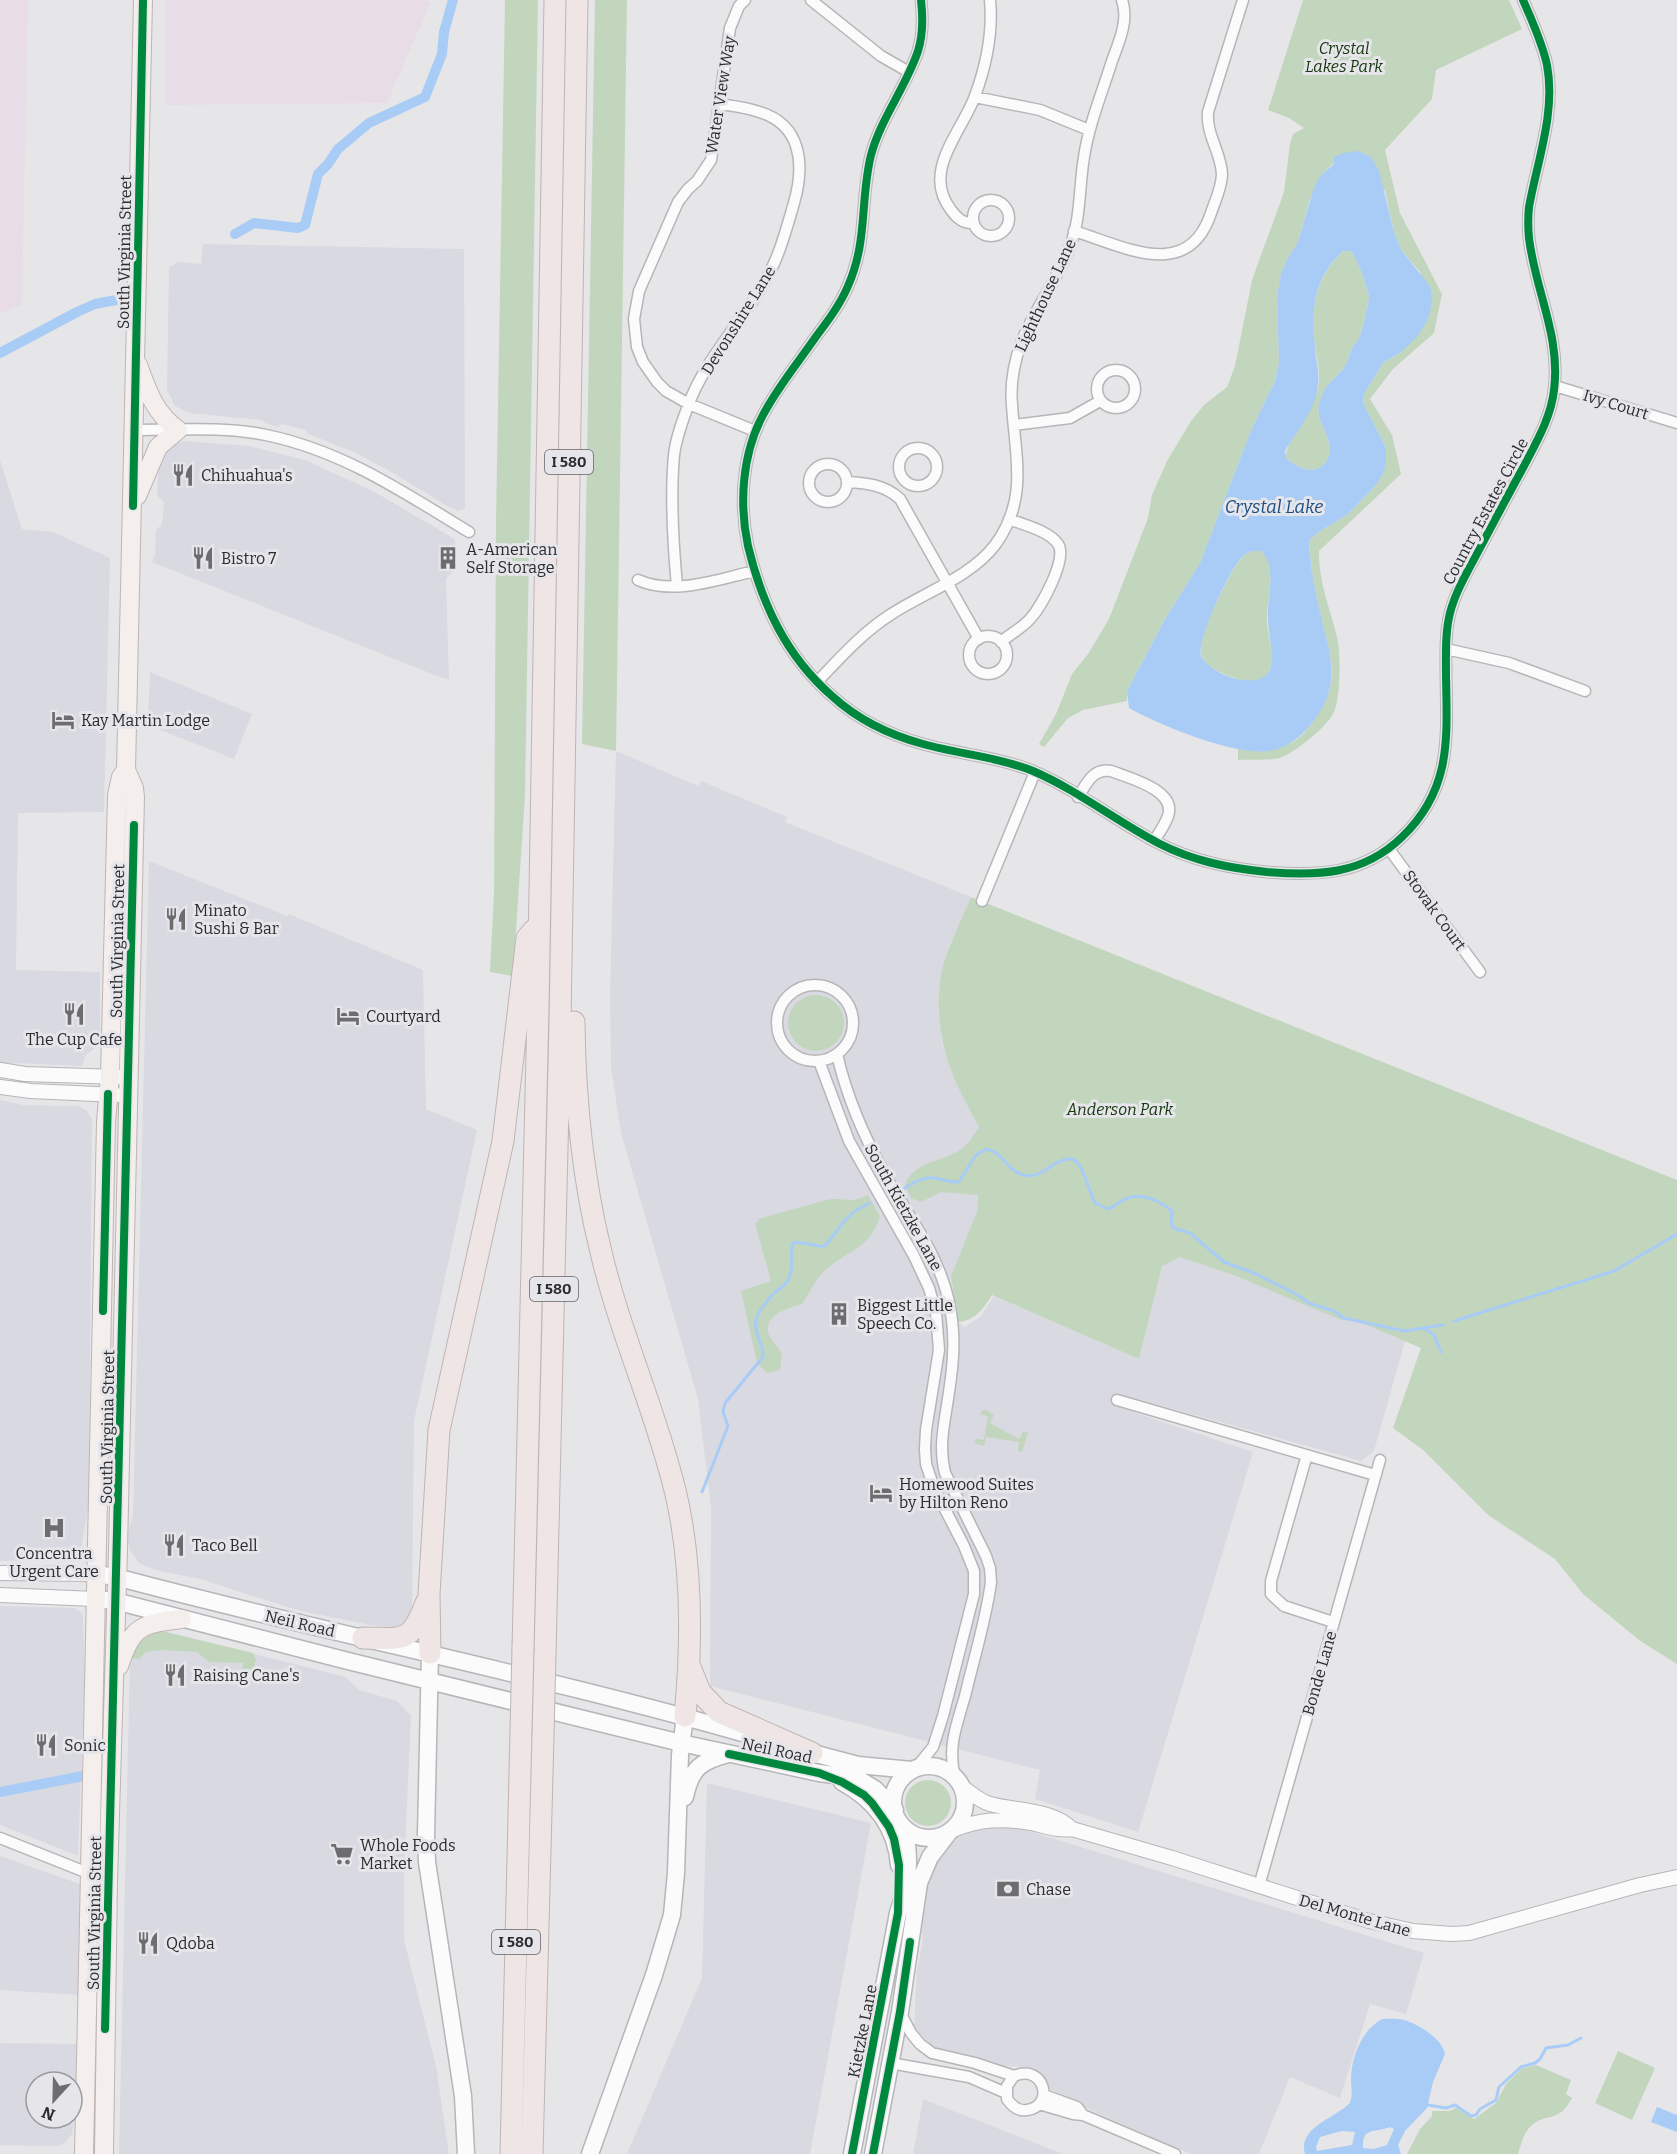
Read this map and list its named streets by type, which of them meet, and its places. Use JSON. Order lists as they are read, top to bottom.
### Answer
{
  "streets": {
    "highway": ["I 580"],
    "main road": ["South Virginia Street", "Neil Road", "Kietzke Lane"],
    "street": [
      "Water View Way",
      "Lighthouse Lane",
      "Devonshire Lane",
      "Ivy Court",
      "Country Estates Circle",
      "Stovak Court",
      "South Kietzke Lane",
      "Bonde Lane",
      "Del Monte Lane"
    ]
  },
  "crossings": [
    ["Water View Way", "Devonshire Lane"],
    ["Water View Way", "Country Estates Circle"],
    ["South Virginia Street", "Neil Road"],
    ["Lighthouse Lane", "Country Estates Circle"],
    ["Ivy Court", "Country Estates Circle"],
    ["Country Estates Circle", "Stovak Court"],
    ["South Kietzke Lane", "Neil Road"],
    ["South Kietzke Lane", "Del Monte Lane"],
    ["South Kietzke Lane", "Kietzke Lane"],
    ["Neil Road", "Del Monte Lane"],
    ["Neil Road", "Kietzke Lane"],
    ["Bonde Lane", "Del Monte Lane"],
    ["Del Monte Lane", "Kietzke Lane"]
  ],
  "water": ["Crystal Lake"],
  "parks": ["Crystal Lakes Park", "Anderson Park"],
  "places": {
    "restaurant": [
      "Chihuahua's",
      "Bistro 7",
      "Minato Sushi & Bar",
      "The Cup Cafe",
      "Taco Bell",
      "Raising Cane's",
      "Sonic",
      "Qdoba"
    ],
    "building": ["A-American Self Storage", "Biggest Little Speech Co."],
    "hotel": ["Kay Martin Lodge", "Courtyard", "Homewood Suites by Hilton Reno"],
    "hospital": ["Concentra Urgent Care"],
    "supermarket": ["Whole Foods Market"],
    "bank": ["Chase"]
  },
  "north": "bottom"
}
